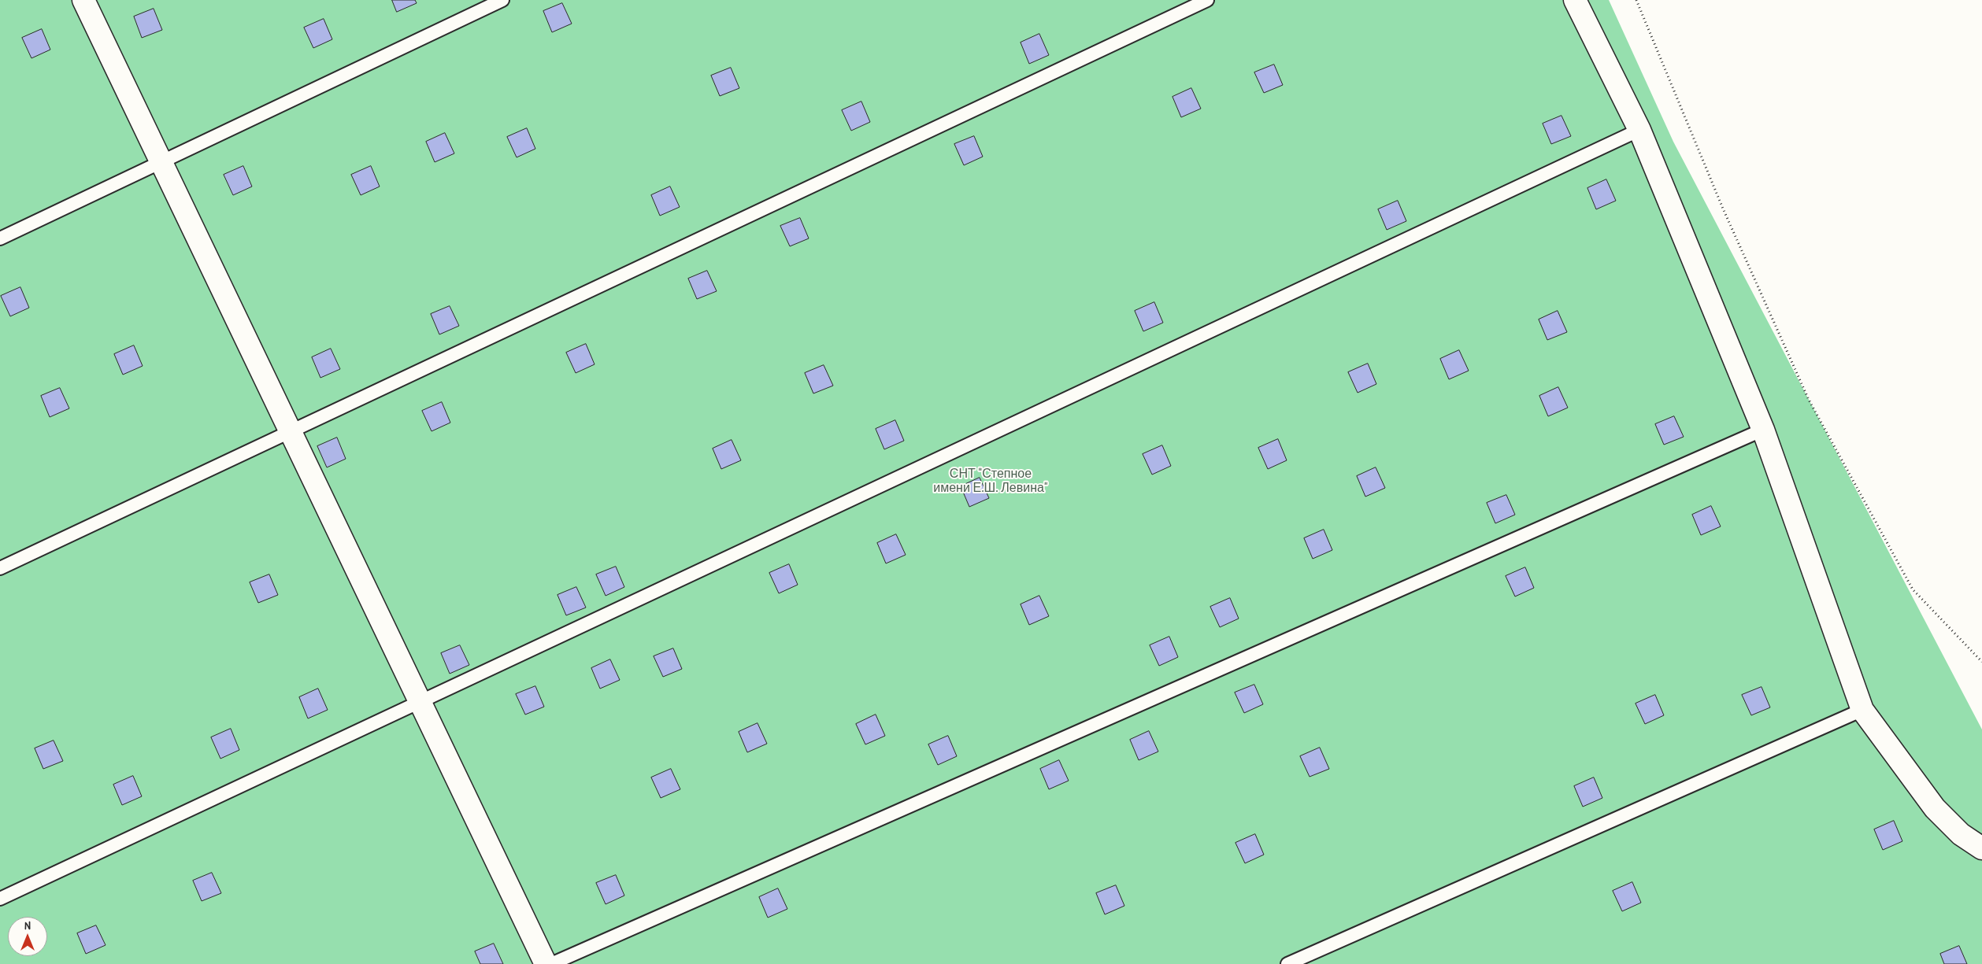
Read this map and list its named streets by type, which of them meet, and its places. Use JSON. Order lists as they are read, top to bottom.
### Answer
{
  "parks": ["СНТ \"Степное имени Е.Ш. Левина\""],
  "north": "top"
}
